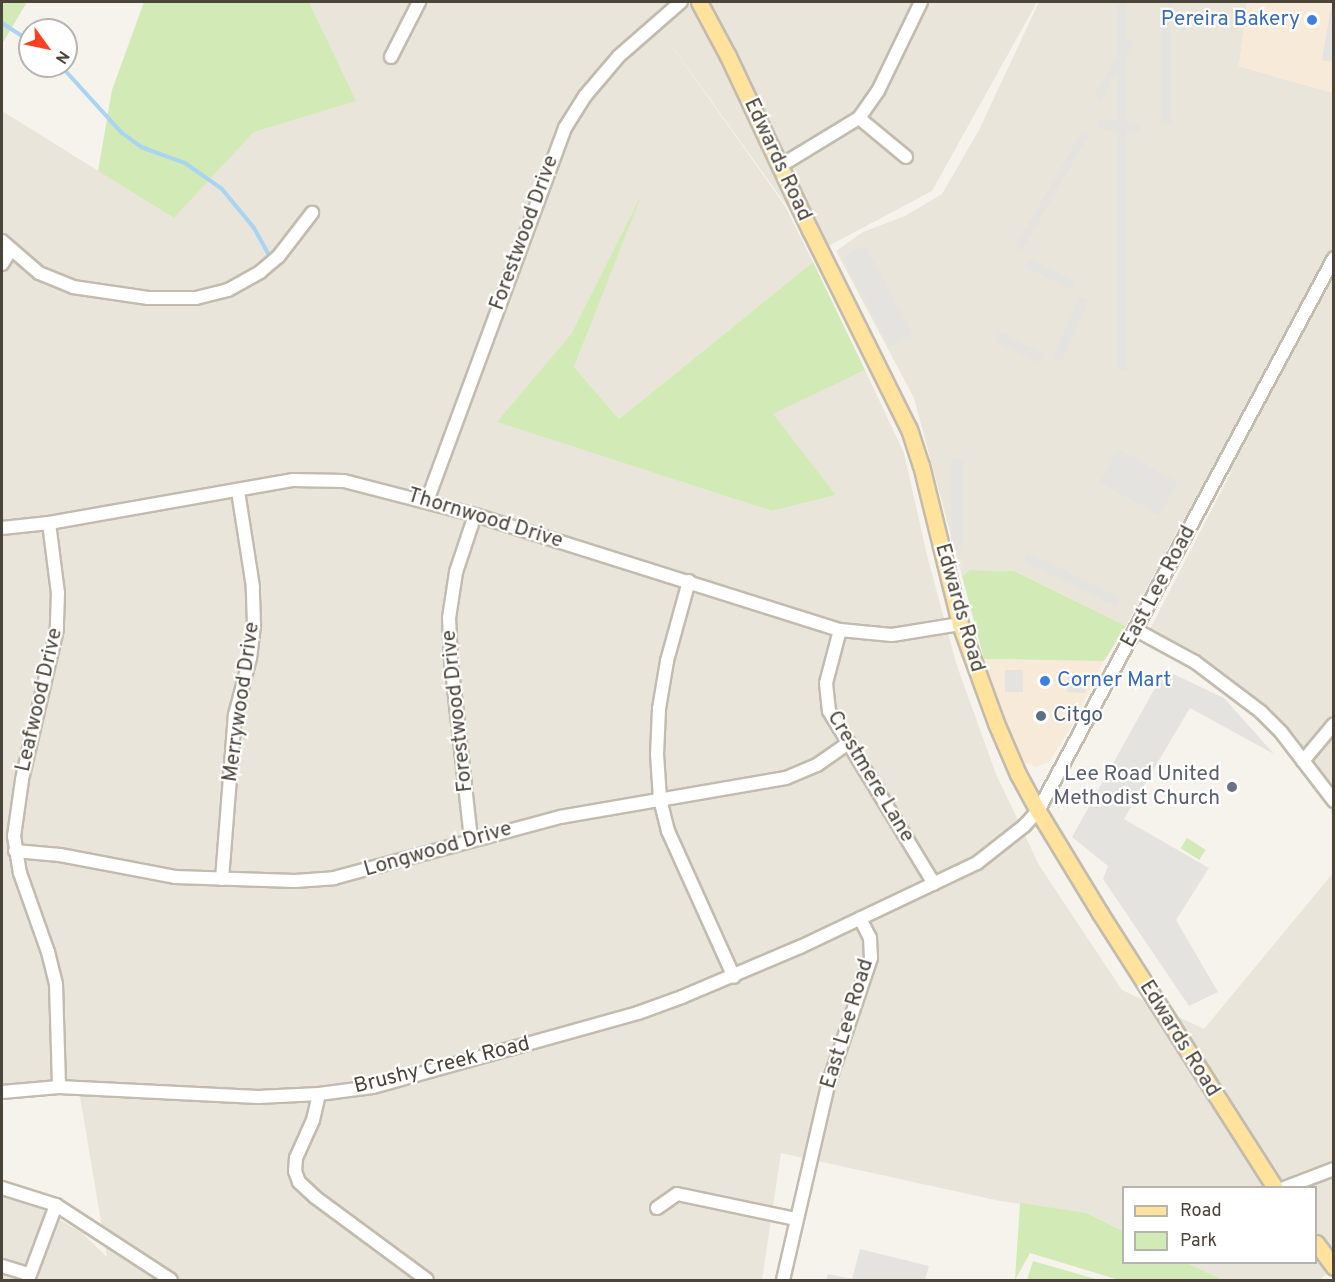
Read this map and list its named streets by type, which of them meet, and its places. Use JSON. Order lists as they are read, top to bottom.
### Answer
{
  "streets": {
    "main road": ["Edwards Road"],
    "street": [
      "Forestwood Drive",
      "Thornwood Drive",
      "East Lee Road",
      "Leafwood Drive",
      "Merrywood Drive",
      "Crestmere Lane",
      "Longwood Drive",
      "Brushy Creek Road"
    ]
  },
  "crossings": [
    ["Edwards Road", "Thornwood Drive"],
    ["Edwards Road", "East Lee Road"],
    ["Forestwood Drive", "Thornwood Drive"],
    ["Forestwood Drive", "Longwood Drive"],
    ["Thornwood Drive", "Leafwood Drive"],
    ["Thornwood Drive", "Merrywood Drive"],
    ["Thornwood Drive", "Crestmere Lane"],
    ["East Lee Road", "Crestmere Lane"],
    ["East Lee Road", "Brushy Creek Road"],
    ["Leafwood Drive", "Longwood Drive"],
    ["Leafwood Drive", "Brushy Creek Road"],
    ["Merrywood Drive", "Longwood Drive"],
    ["Crestmere Lane", "Longwood Drive"]
  ],
  "places": [
    "Pereira Bakery",
    "Corner Mart",
    "Citgo",
    "Lee Road United Methodist Church"
  ],
  "legend": ["Road", "Park"],
  "north": "bottom right"
}
